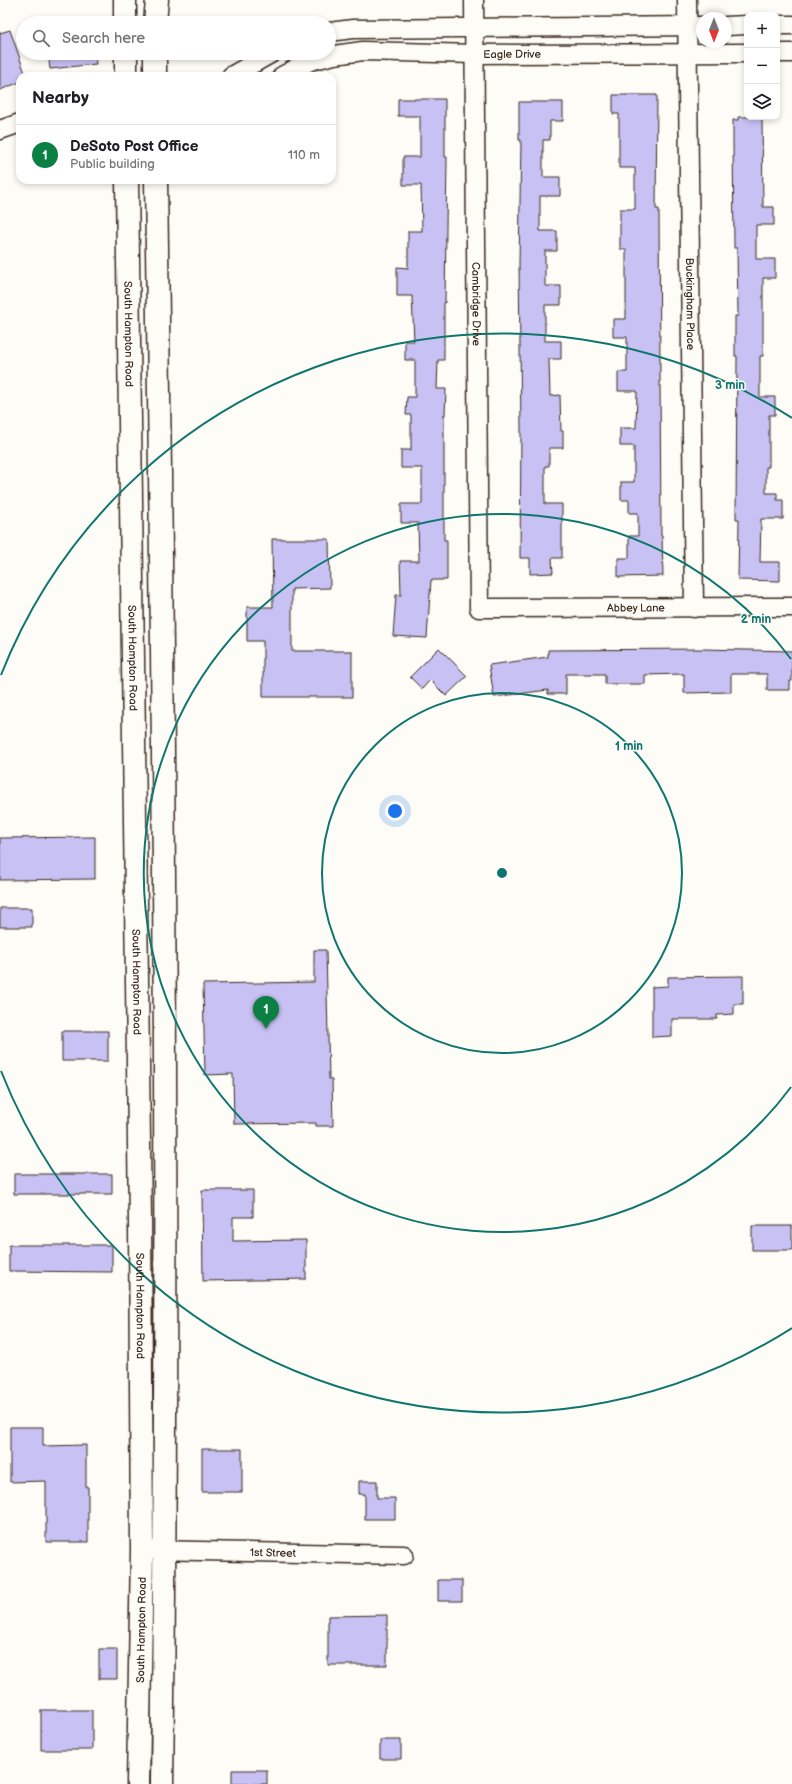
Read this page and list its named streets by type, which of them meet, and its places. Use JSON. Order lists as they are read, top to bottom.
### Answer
{
  "streets": {
    "main road": ["South Hampton Road"],
    "street": [
      "Eagle Drive",
      "Cambridge Drive",
      "Buckingham Place",
      "Abbey Lane",
      "1st Street"
    ]
  },
  "crossings": [
    ["Eagle Drive", "Cambridge Drive"],
    ["Eagle Drive", "Buckingham Place"],
    ["Cambridge Drive", "Abbey Lane"],
    ["Buckingham Place", "Abbey Lane"],
    ["South Hampton Road", "1st Street"]
  ],
  "north": "bottom",
  "page": {
    "map_buttons": ["+", "−"],
    "search": "Search here",
    "heading": "Nearby",
    "list": [
      {
        "mark": "1",
        "name": "DeSoto Post Office",
        "note": "Public building",
        "value": "110 m"
      }
    ],
    "pins": "1"
  },
  "rings": ["3 min", "2 min", "1 min"]
}
